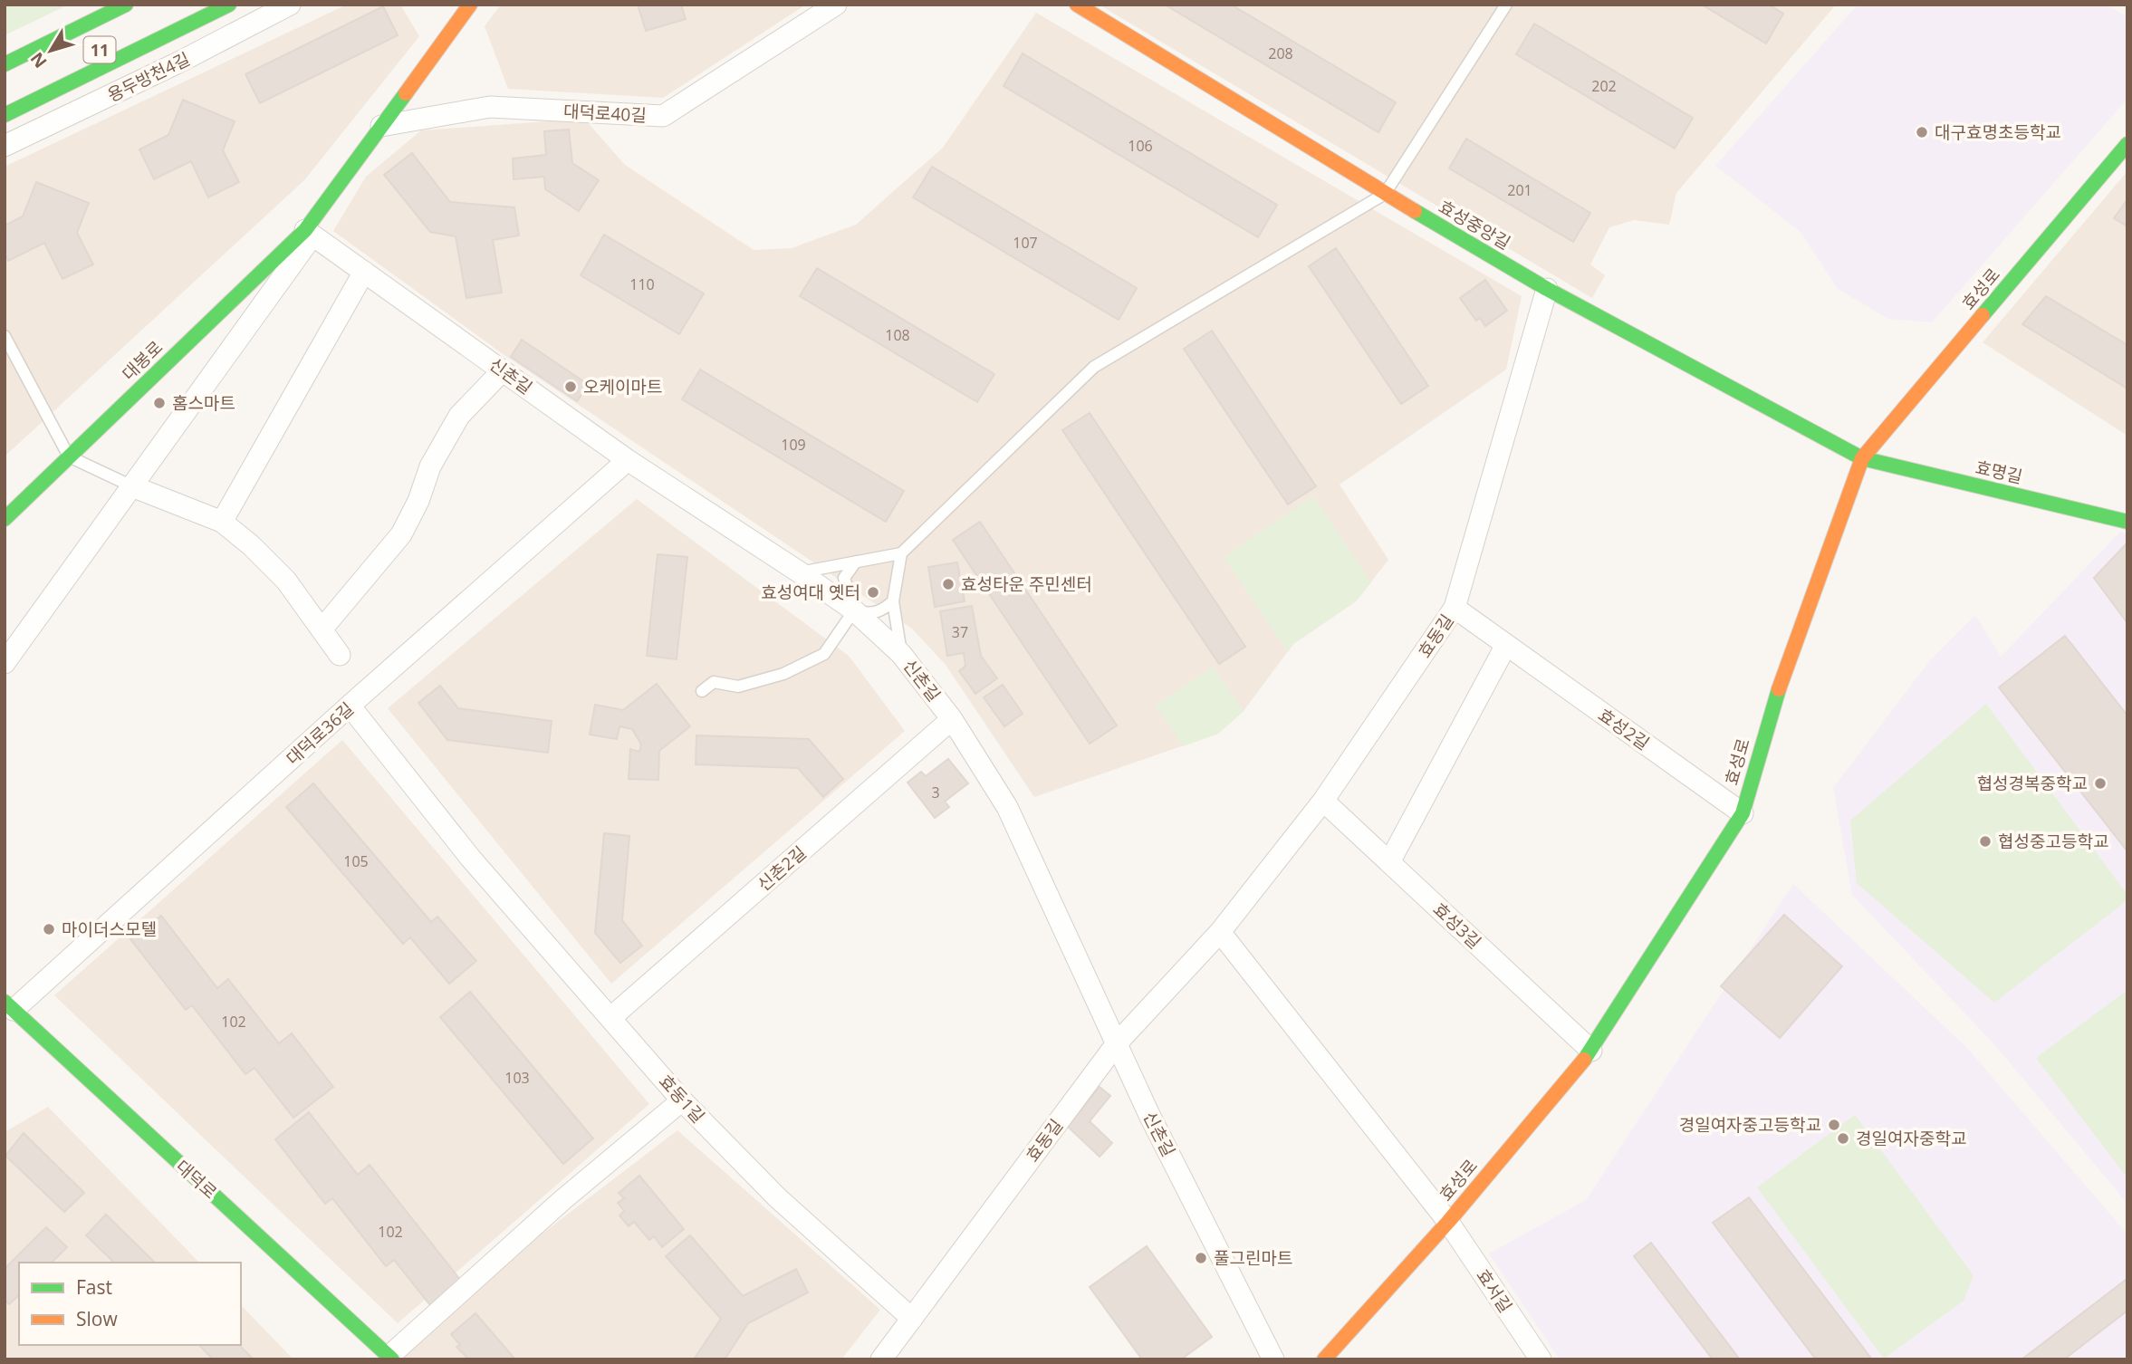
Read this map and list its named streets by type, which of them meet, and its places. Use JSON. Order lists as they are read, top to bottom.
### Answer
{
  "streets": {
    "main road": [
      "효성중앙길",
      "효성로",
      "대봉로",
      "효명길",
      "대덕로"
    ],
    "street": [
      "용두방천4길",
      "대덕로40길",
      "신촌길",
      "효동길",
      "효성2길",
      "대덕로36길",
      "신촌2길",
      "효성3길",
      "효동1길",
      "효서길"
    ]
  },
  "crossings": [
    ["대덕로40길", "대봉로"],
    ["효성중앙길", "효성로"],
    ["효성중앙길", "효명길"],
    ["효성중앙길", "효동길"],
    ["효성로", "효명길"],
    ["효성로", "효성2길"],
    ["효성로", "효성3길"],
    ["효성로", "효서길"],
    ["대봉로", "신촌길"],
    ["신촌길", "효동길"],
    ["신촌길", "대덕로36길"],
    ["신촌길", "신촌2길"],
    ["효동길", "효성2길"],
    ["효동길", "효성3길"],
    ["효동길", "효동1길"],
    ["대덕로36길", "효동1길"],
    ["대덕로36길", "대덕로"],
    ["신촌2길", "효동1길"],
    ["효동1길", "대덕로"]
  ],
  "places": [
    "대구효명초등학교",
    "오케이마트",
    "홈스마트",
    "효성타운 주민센터",
    "효성여대 옛터",
    "협성경복중학교",
    "협성중고등학교",
    "마이더스모텔",
    "경일여자중고등학교",
    "경일여자중학교",
    "풀그린마트"
  ],
  "house_numbers": [
    "208",
    "202",
    "106",
    "201",
    "107",
    "110",
    "108",
    "109",
    "37",
    "3",
    "105",
    "102",
    "103",
    "102"
  ],
  "legend": ["Fast", "Slow"],
  "north": "bottom left"
}
